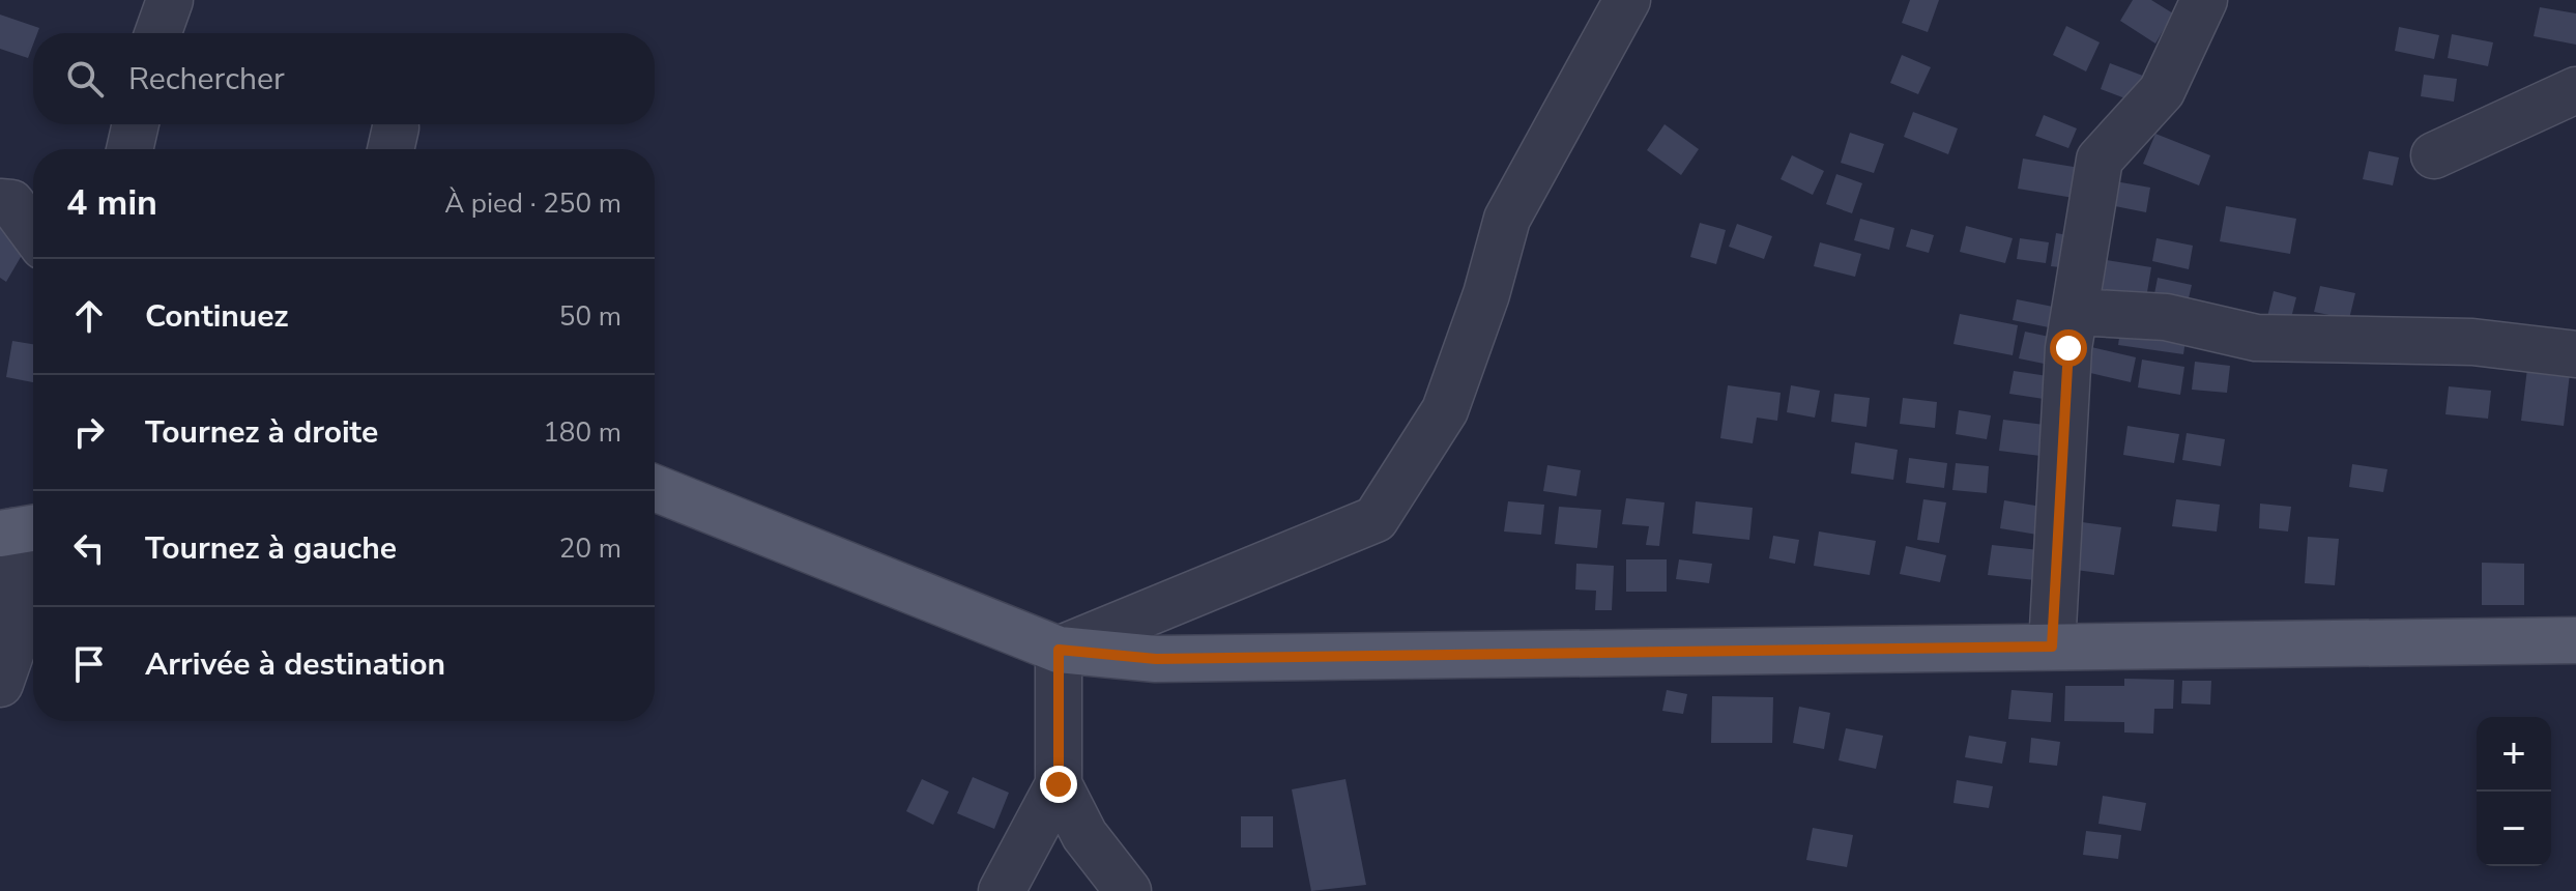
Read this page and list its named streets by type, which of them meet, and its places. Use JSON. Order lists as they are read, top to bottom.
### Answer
{
  "page": {
    "search": "Rechercher",
    "heading": ["4 min", "À pied · 250 m"],
    "list": [
      ["Continuez", "50 m"],
      ["Tournez à droite", "180 m"],
      ["Tournez à gauche", "20 m"],
      "Arrivée à destination"
    ],
    "map_buttons": ["+", "−"]
  }
}
